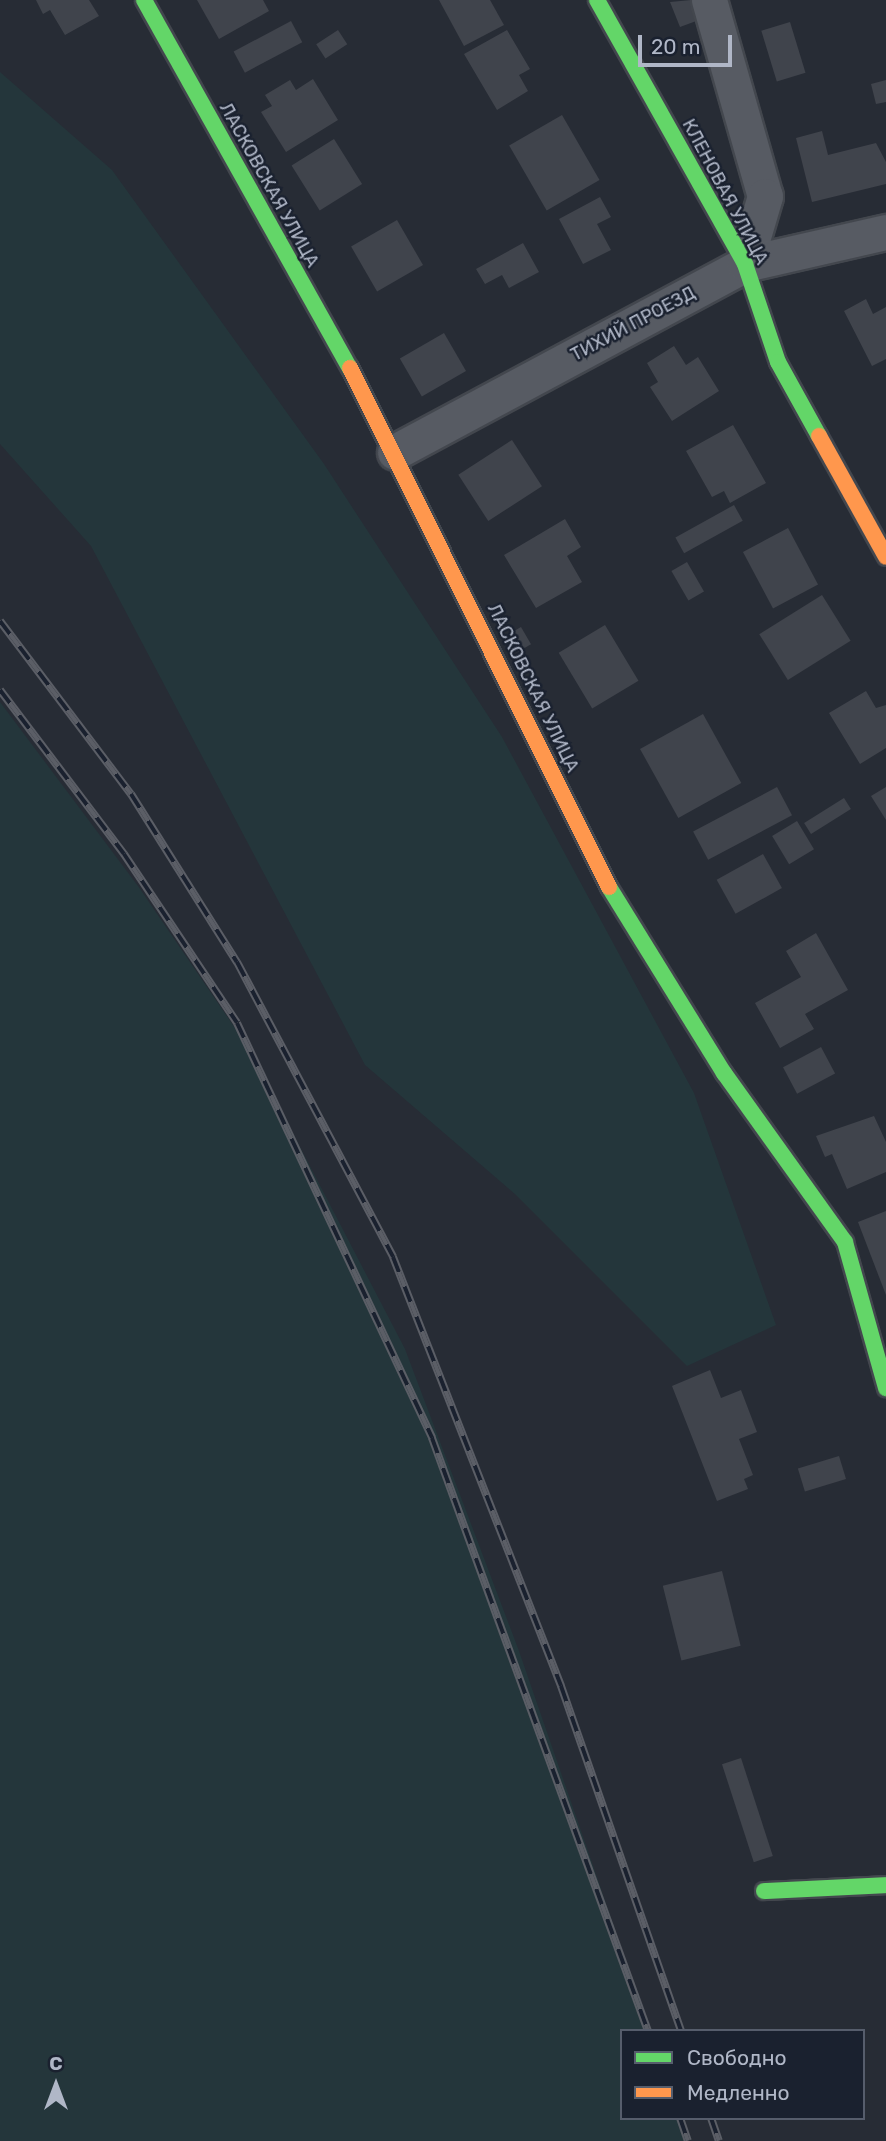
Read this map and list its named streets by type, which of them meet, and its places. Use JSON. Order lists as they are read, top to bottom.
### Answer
{
  "streets": {
    "street": ["ЛАСКОВСКАЯ УЛИЦА", "КЛЕНОВАЯ УЛИЦА", "ТИХИЙ ПРОЕЗД"]
  },
  "crossings": [
    ["ЛАСКОВСКАЯ УЛИЦА", "ТИХИЙ ПРОЕЗД"],
    ["КЛЕНОВАЯ УЛИЦА", "ТИХИЙ ПРОЕЗД"]
  ],
  "legend": ["Свободно", "Медленно"],
  "scale_bar": "20 m",
  "north": "top"
}
